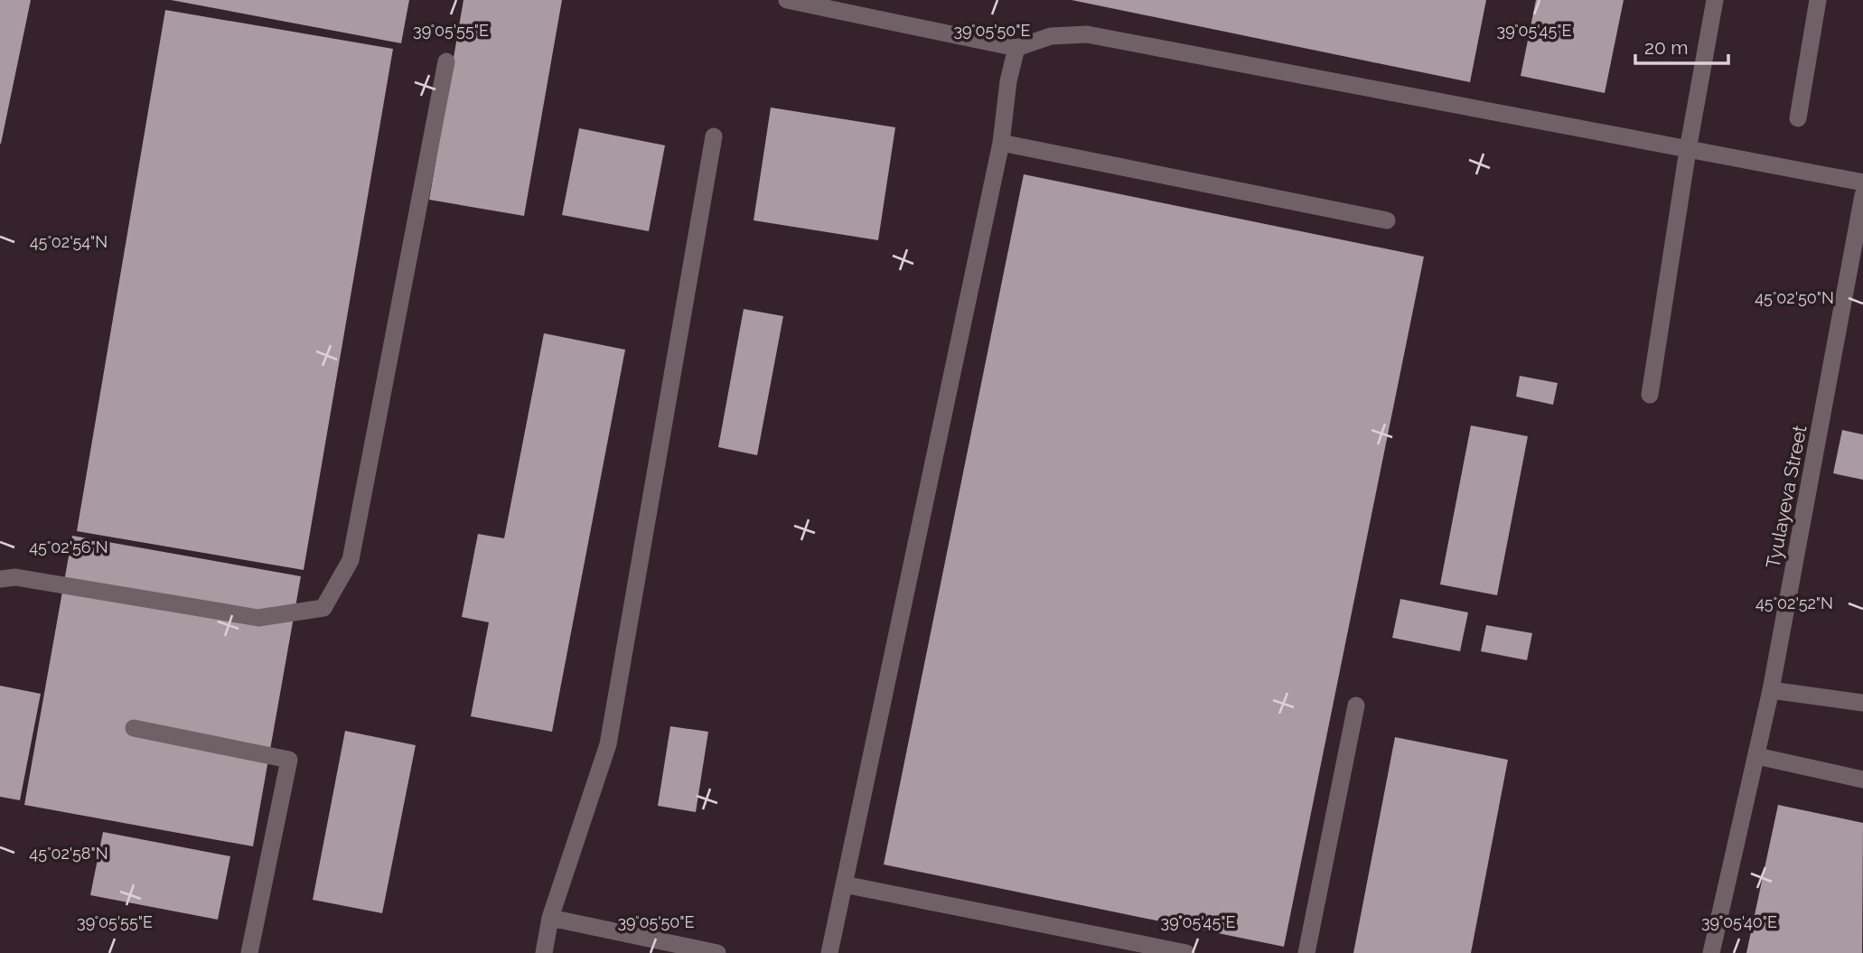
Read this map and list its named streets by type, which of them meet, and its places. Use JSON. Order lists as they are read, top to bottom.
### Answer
{
  "streets": {
    "street": ["Tyulayeva Street"]
  },
  "scale_bar": "20 m",
  "coordinates": [
    "39°05'55\"E",
    "39°05'50\"E",
    "39°05'45\"E",
    "45°02'54\"N",
    "45°02'50\"N",
    "45°02'56\"N",
    "45°02'52\"N",
    "45°02'58\"N",
    "39°05'40\"E"
  ]
}
